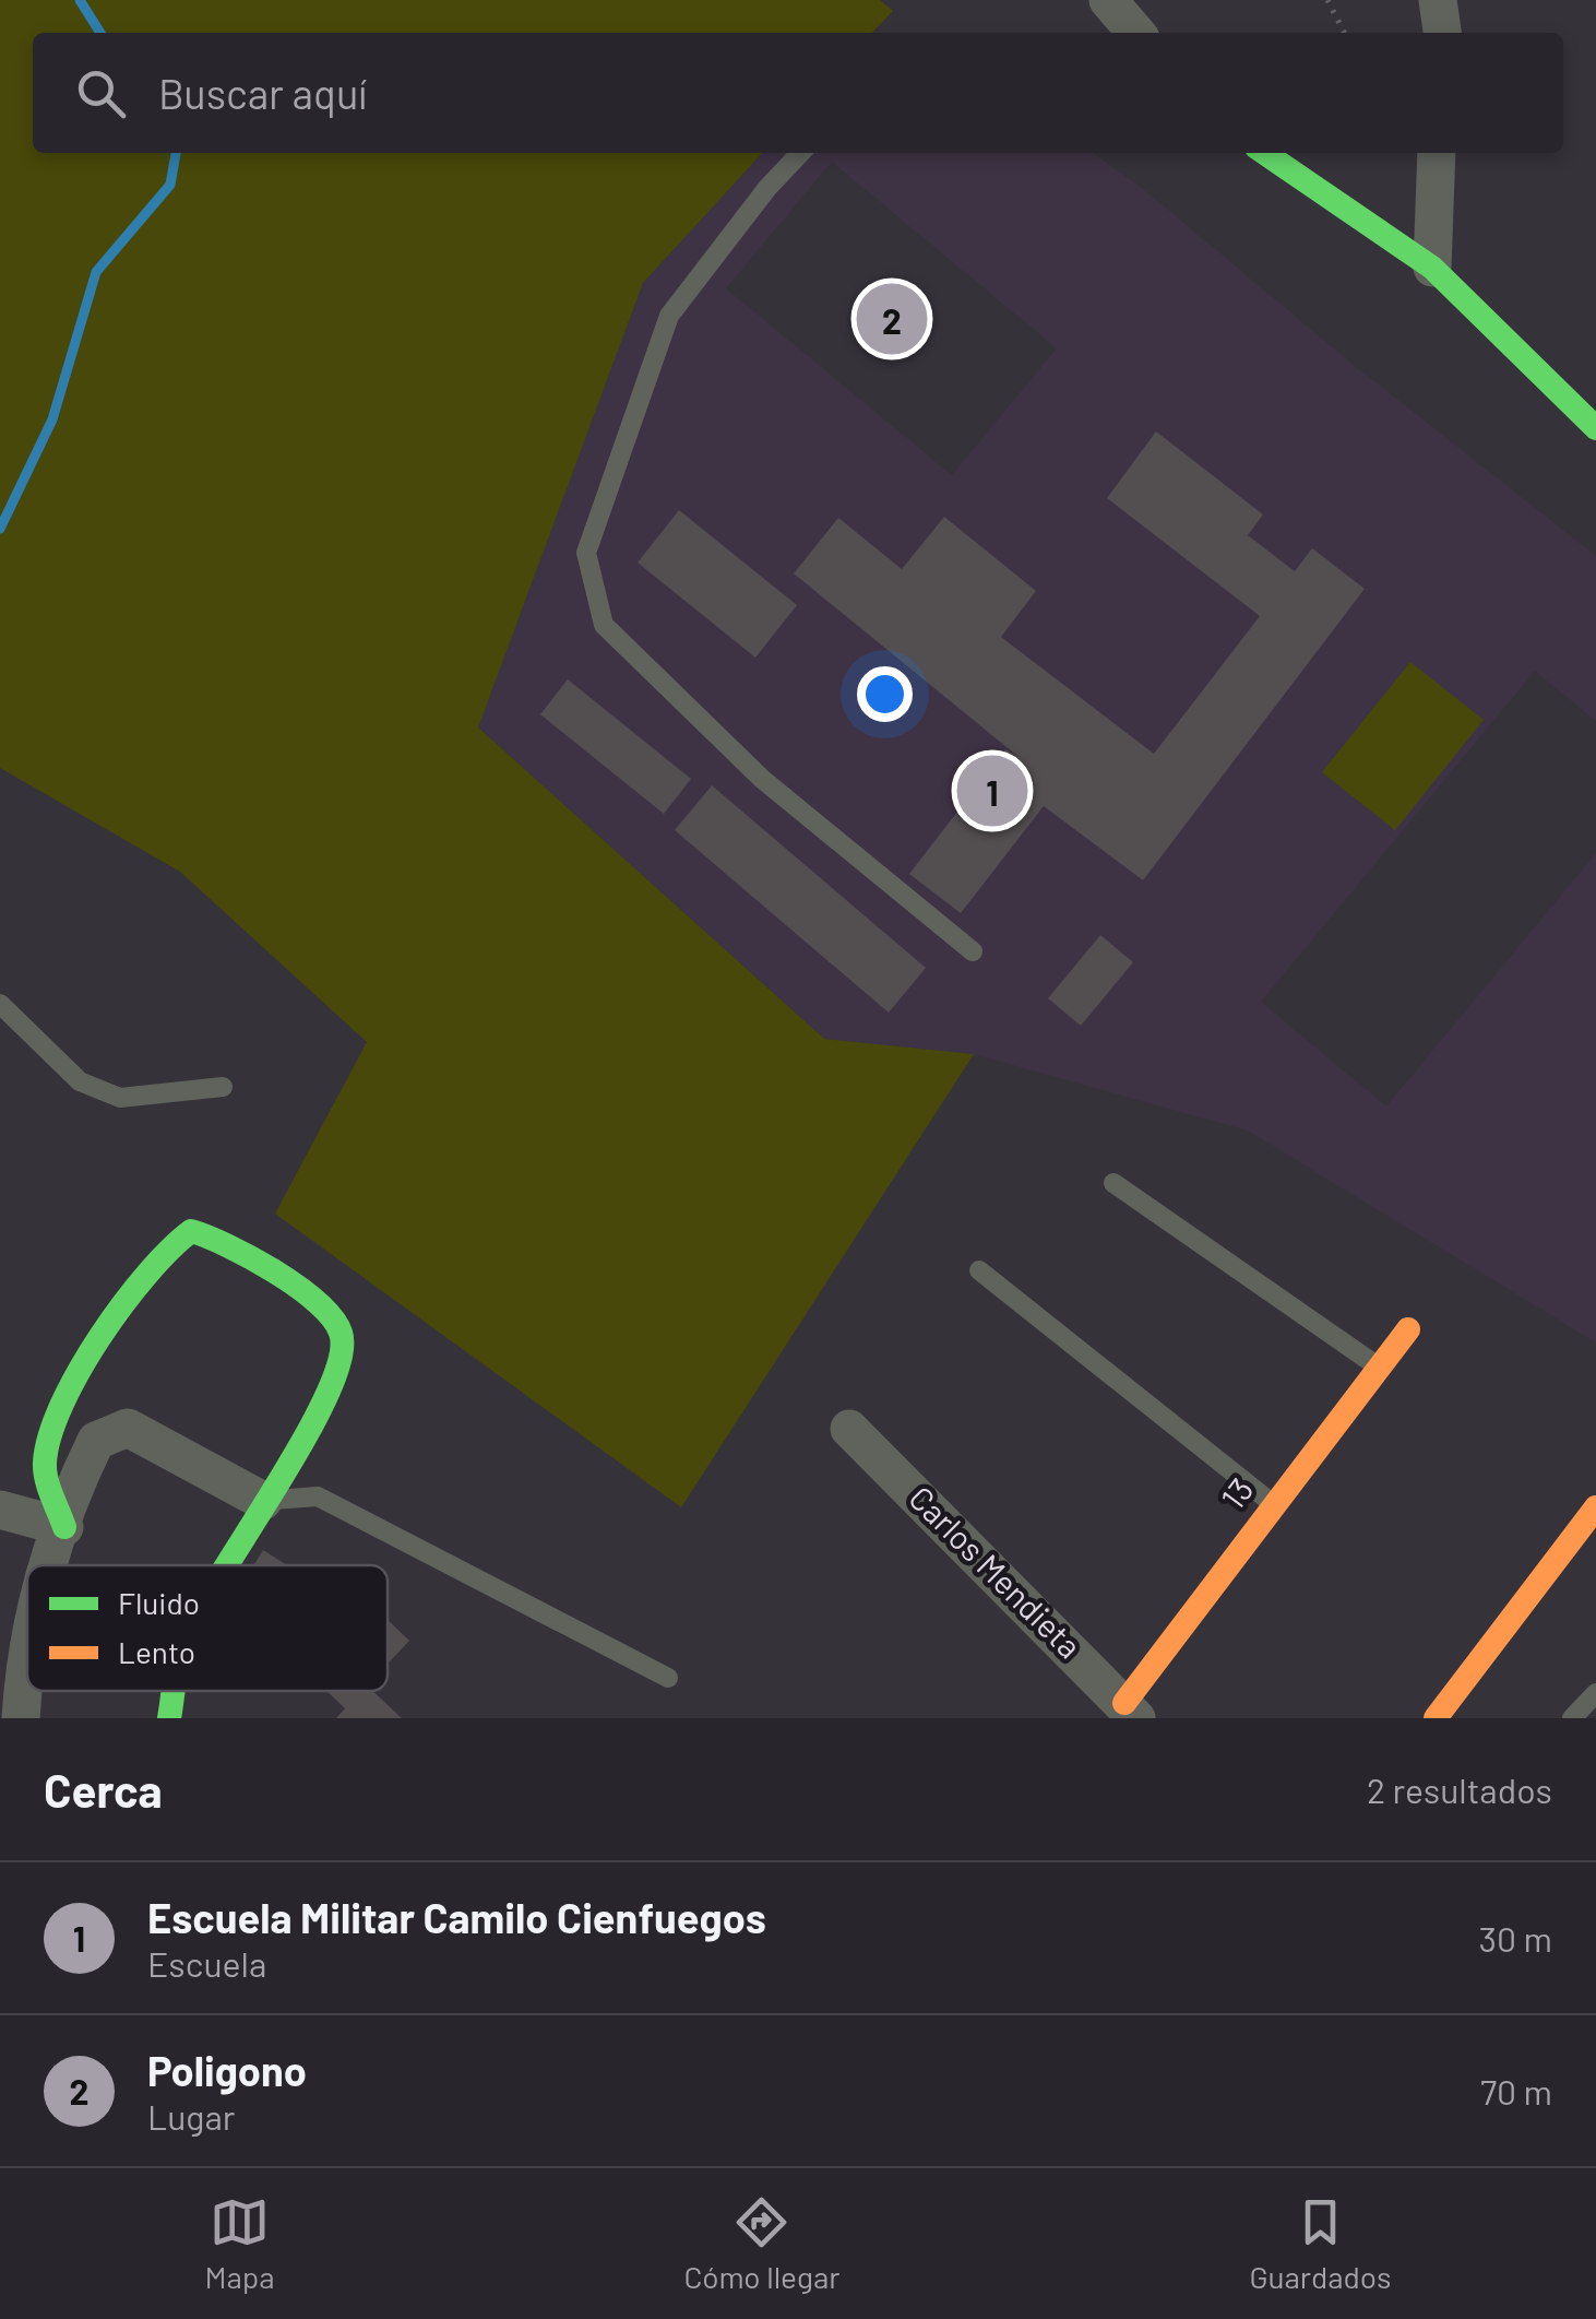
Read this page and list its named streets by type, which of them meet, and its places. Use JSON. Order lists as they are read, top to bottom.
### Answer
{
  "streets": {
    "street": ["13", "Carlos Mendieta"]
  },
  "crossings": [
    ["13", "Carlos Mendieta"]
  ],
  "legend": ["Fluido", "Lento"],
  "page": {
    "search": "Buscar aquí",
    "pins": ["2", "1"],
    "heading": ["Cerca", "2 resultados"],
    "list": [
      {
        "mark": "1",
        "name": "Escuela Militar Camilo Cienfuegos",
        "note": "Escuela",
        "value": "30 m"
      },
      {
        "mark": "2",
        "name": "Poligono",
        "note": "Lugar",
        "value": "70 m"
      }
    ],
    "nav": ["Mapa", "Cómo llegar", "Guardados"]
  }
}
